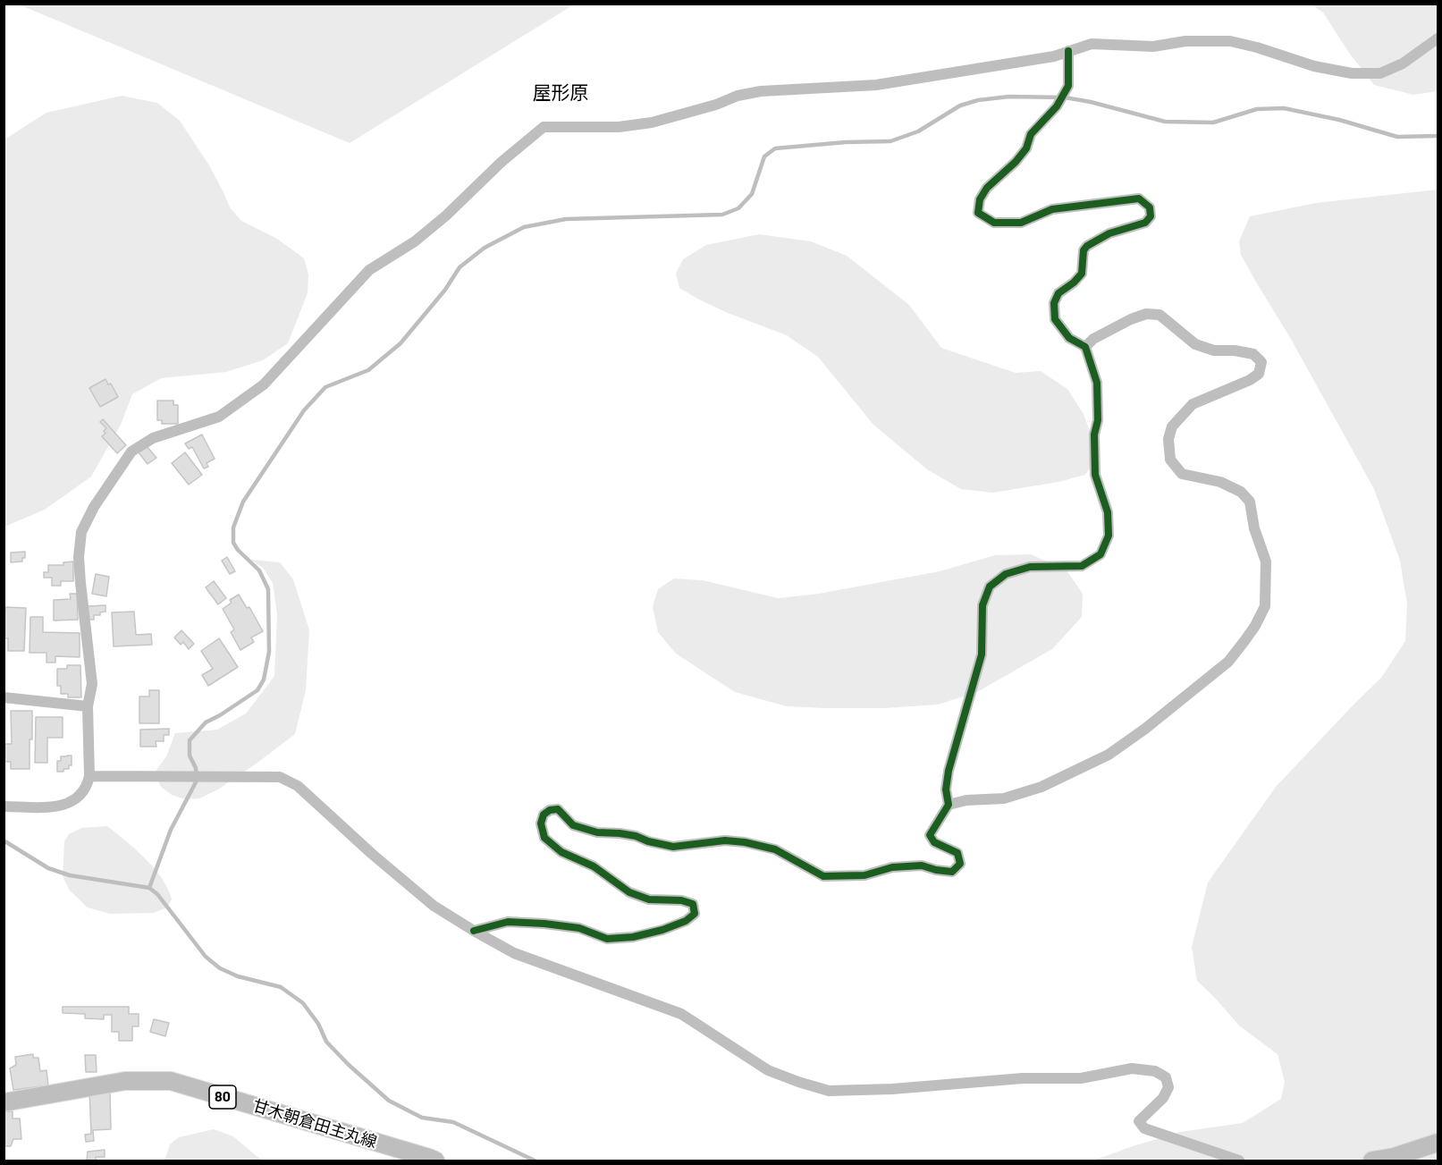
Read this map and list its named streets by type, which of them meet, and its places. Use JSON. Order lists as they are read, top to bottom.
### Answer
{
  "streets": {
    "main road": ["80", "甘木朝倉田主丸線"]
  },
  "districts": ["屋形原"]
}
